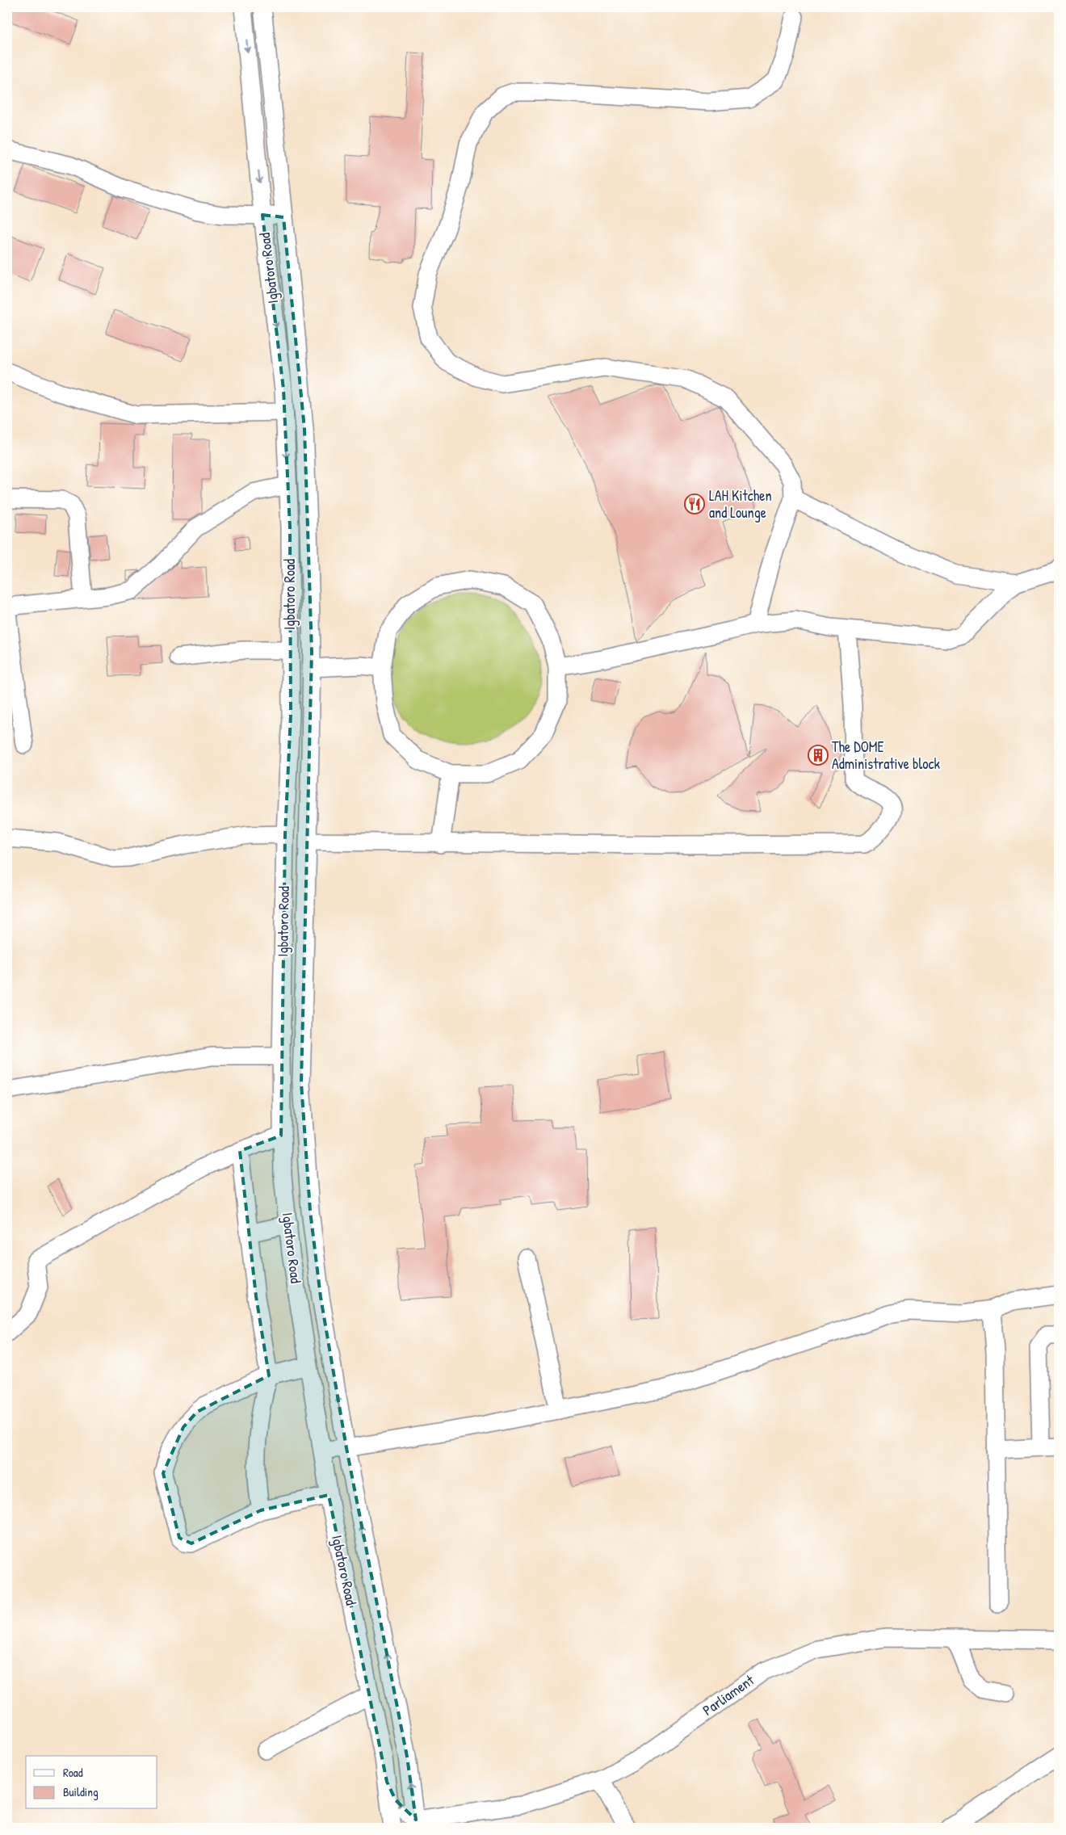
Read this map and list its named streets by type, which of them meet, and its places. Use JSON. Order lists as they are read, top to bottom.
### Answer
{
  "streets": {
    "street": ["Igbatoro Road", "Parliament"]
  },
  "crossings": [
    ["Igbatoro Road", "Parliament"]
  ],
  "places": {
    "restaurant": ["LAH Kitchen and Lounge"],
    "building": ["The DOME Administrative block"]
  },
  "legend": ["Road", "Building"]
}
